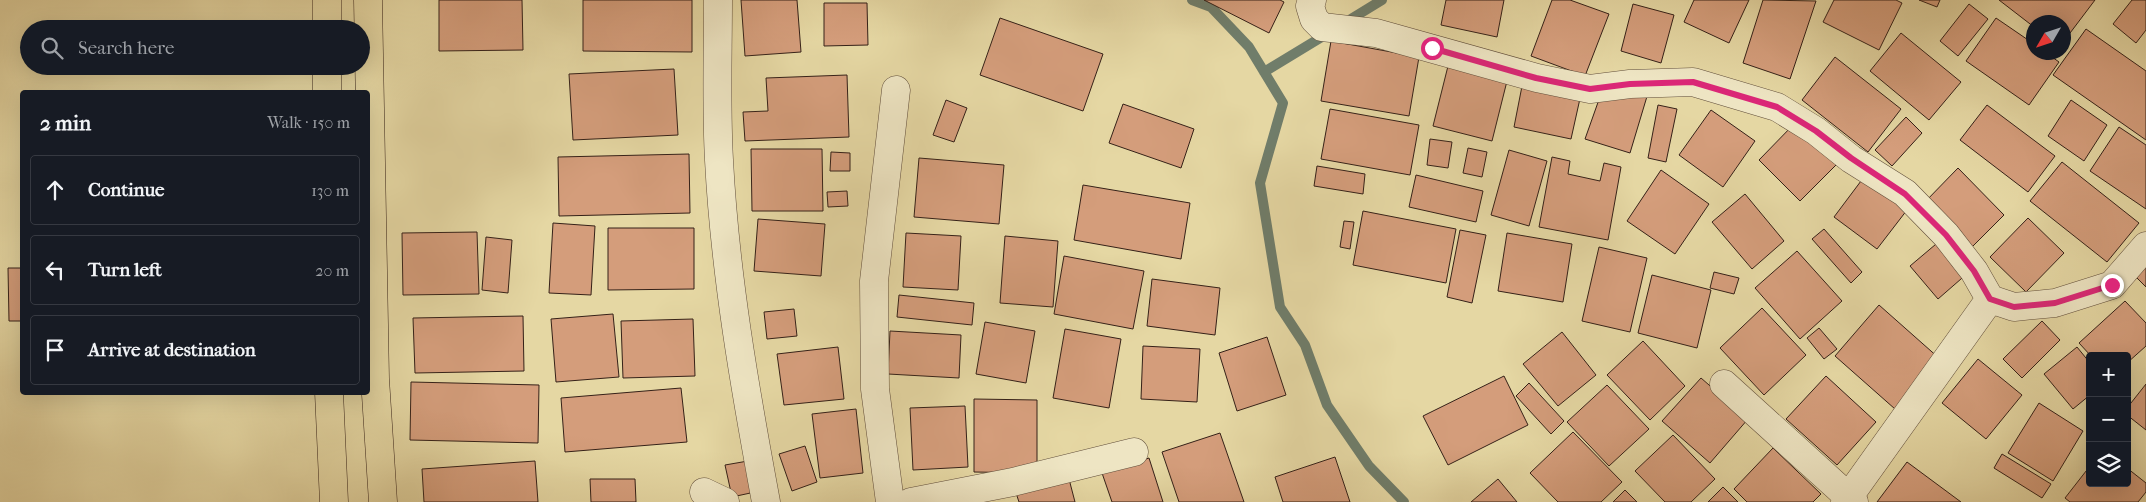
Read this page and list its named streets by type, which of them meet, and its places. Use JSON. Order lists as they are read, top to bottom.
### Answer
{
  "north": "bottom left",
  "page": {
    "search": "Search here",
    "heading": ["2 min", "Walk · 150 m"],
    "list": [
      ["Continue", "130 m"],
      ["Turn left", "20 m"],
      "Arrive at destination"
    ],
    "map_buttons": ["+", "−"]
  }
}
